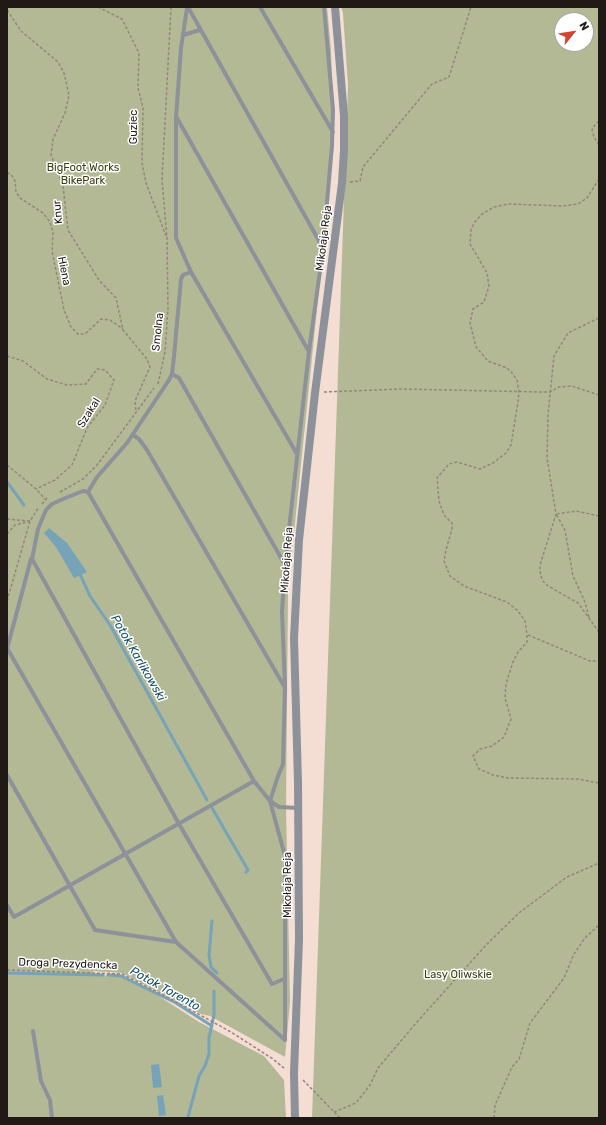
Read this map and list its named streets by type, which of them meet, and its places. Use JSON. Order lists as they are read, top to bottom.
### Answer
{
  "streets": {
    "street": ["Mikołaja Reja"],
    "path": [
      "Guziec",
      "Knur",
      "Hiena",
      "Smolna",
      "Szakal",
      "Droga Prezydencka"
    ]
  },
  "crossings": [
    ["Guziec", "Smolna"],
    ["Knur", "Hiena"],
    ["Knur", "Smolna"],
    ["Mikołaja Reja", "Droga Prezydencka"]
  ],
  "water": ["Potok Karlikowski", "Potok Torento"],
  "parks": ["BigFoot Works BikePark", "Lasy Oliwskie"],
  "north": "top right"
}
